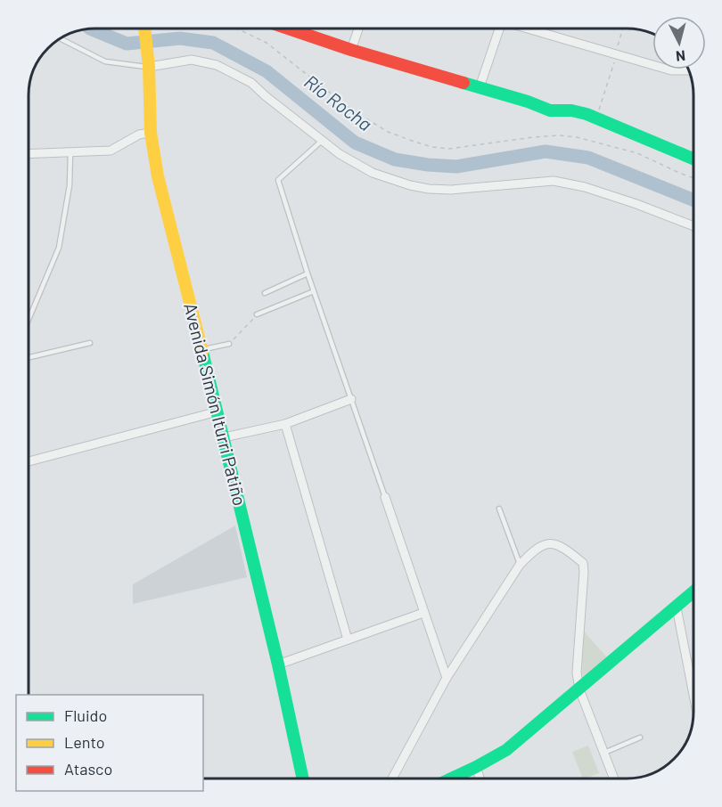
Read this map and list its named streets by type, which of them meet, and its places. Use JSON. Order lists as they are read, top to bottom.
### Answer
{
  "streets": {
    "street": ["Avenida Simón Iturri Patiño"]
  },
  "water": ["Río Rocha"],
  "legend": ["Fluido", "Lento", "Atasco"],
  "north": "bottom"
}
